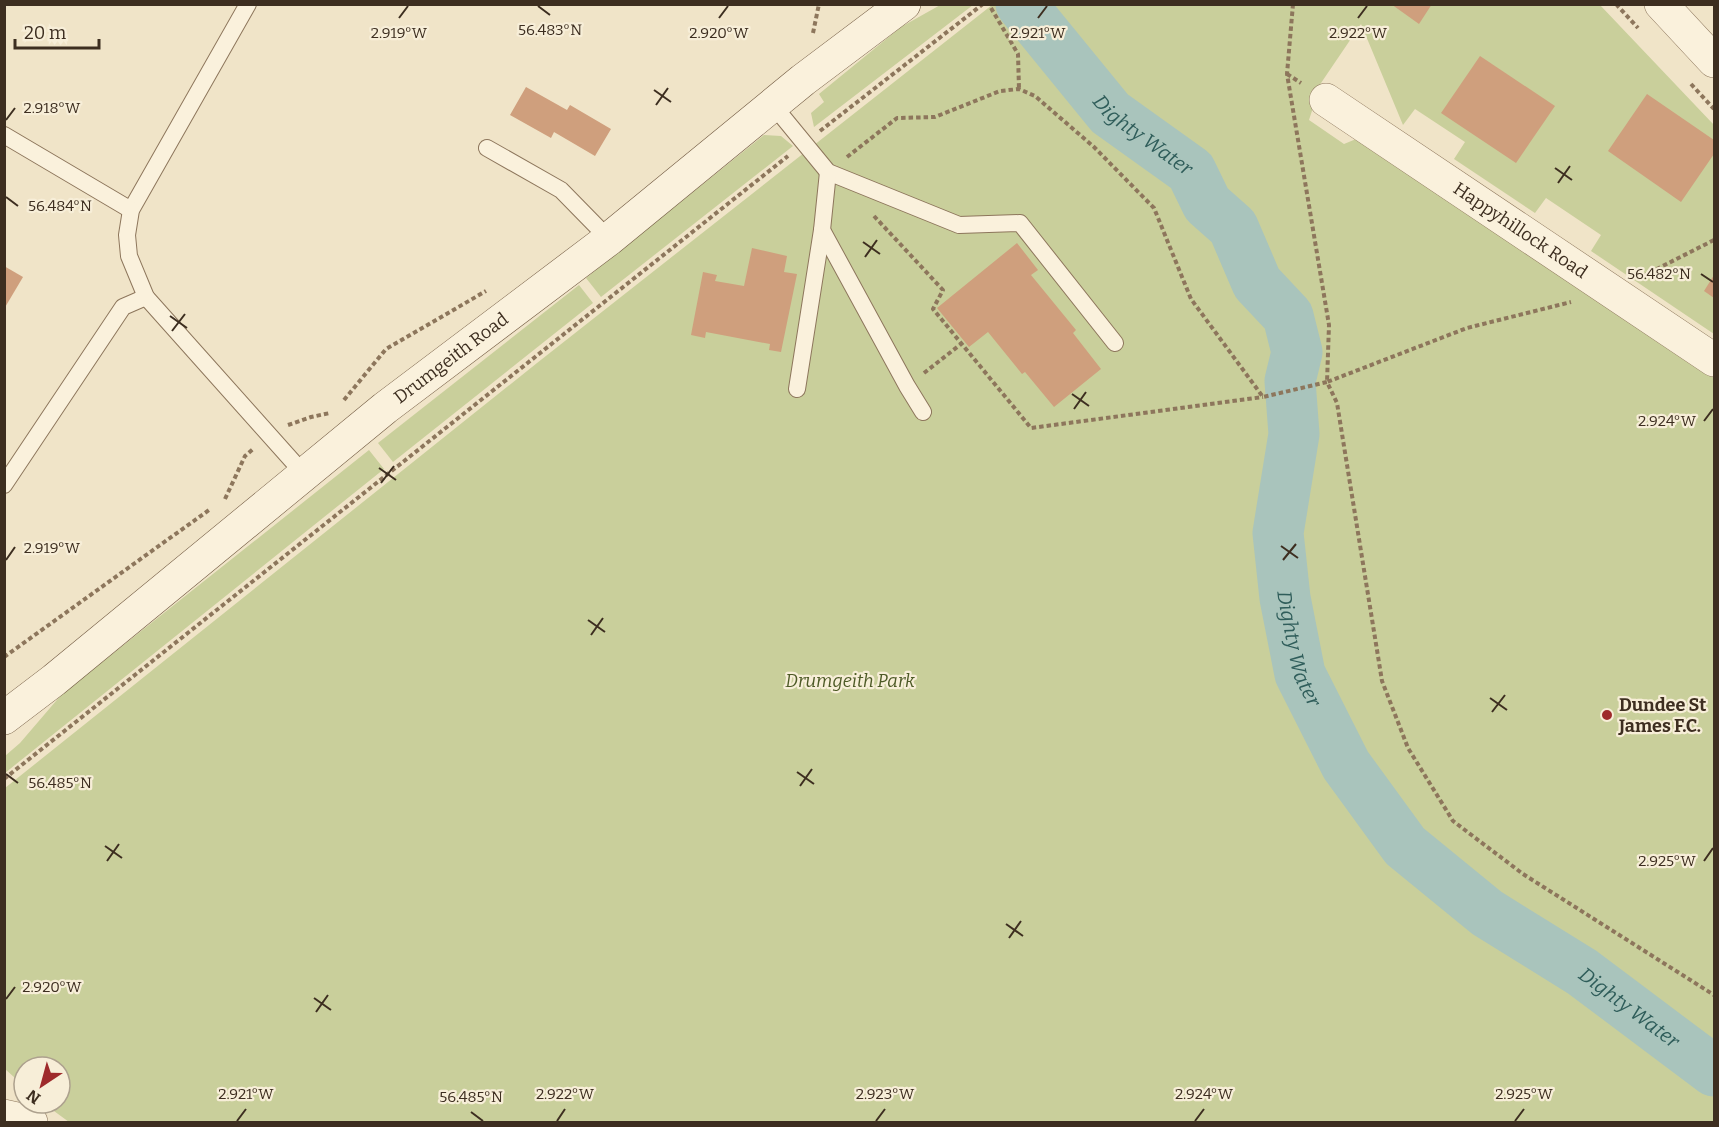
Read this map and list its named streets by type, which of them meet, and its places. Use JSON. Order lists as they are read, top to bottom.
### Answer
{
  "streets": {
    "main road": ["Happyhillock Road", "Drumgeith Road"]
  },
  "water": ["Dighty Water"],
  "parks": ["Drumgeith Park"],
  "places": ["Dundee St James F.C."],
  "scale_bar": "20 m",
  "north": "bottom left",
  "coordinates": [
    "56.483°N",
    "2.919°W",
    "2.920°W",
    "2.921°W",
    "2.922°W",
    "2.918°W",
    "56.484°N",
    "56.482°N",
    "2.924°W",
    "56.485°N",
    "2.925°W",
    "2.923°W"
  ]
}
